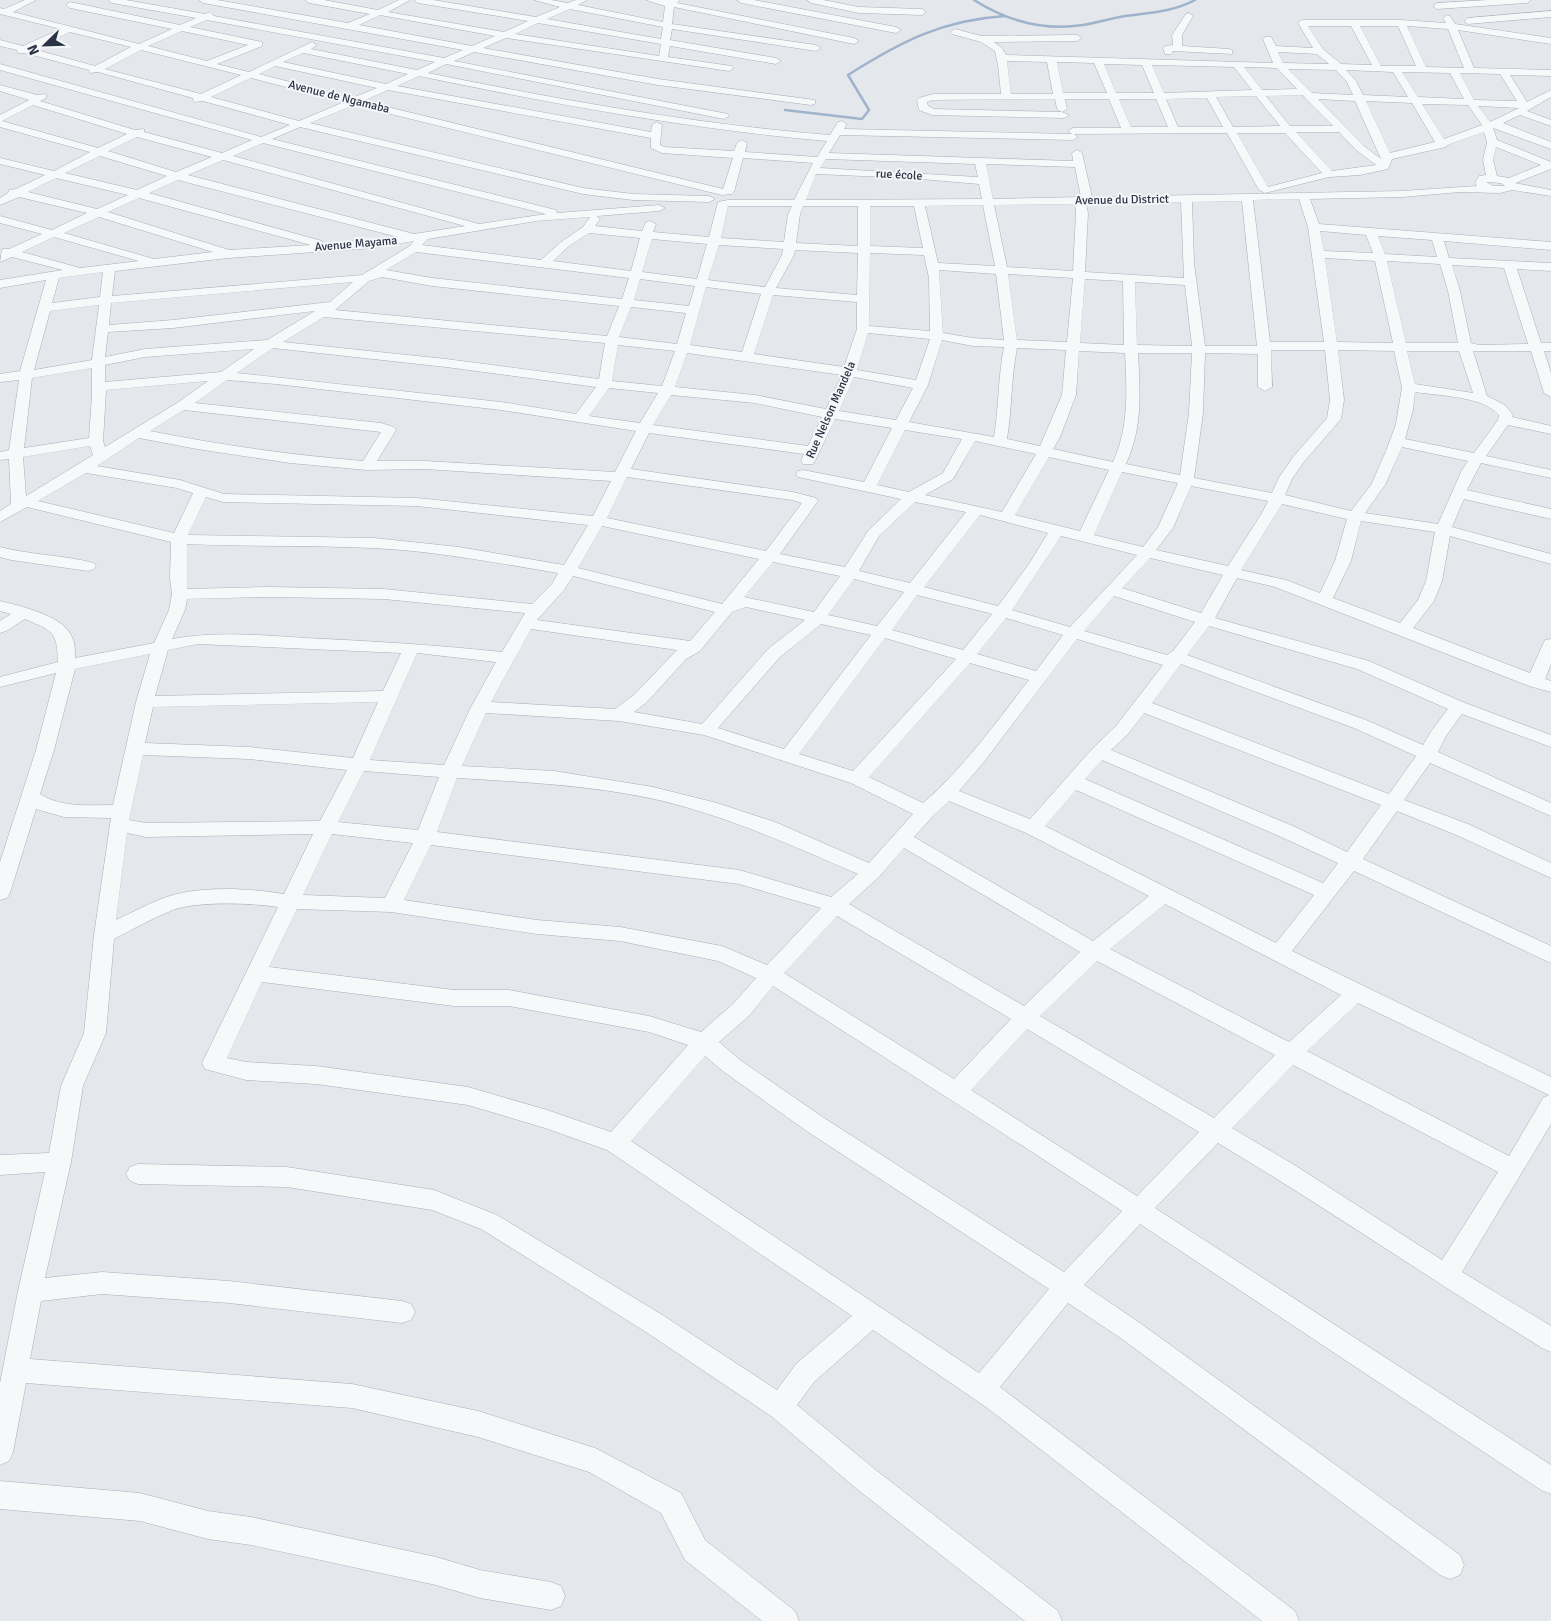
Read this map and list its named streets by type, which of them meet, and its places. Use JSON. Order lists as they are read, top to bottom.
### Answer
{
  "streets": {
    "street": [
      "Avenue de Ngamaba",
      "rue école",
      "Avenue du District",
      "Avenue Mayama",
      "Rue Nelson Mandela"
    ]
  },
  "crossings": [
    ["Avenue de Ngamaba", "Avenue du District"],
    ["Avenue de Ngamaba", "Avenue Mayama"],
    ["rue école", "Avenue du District"],
    ["Avenue du District", "Avenue Mayama"],
    ["Avenue du District", "Rue Nelson Mandela"]
  ],
  "north": "bottom left"
}
